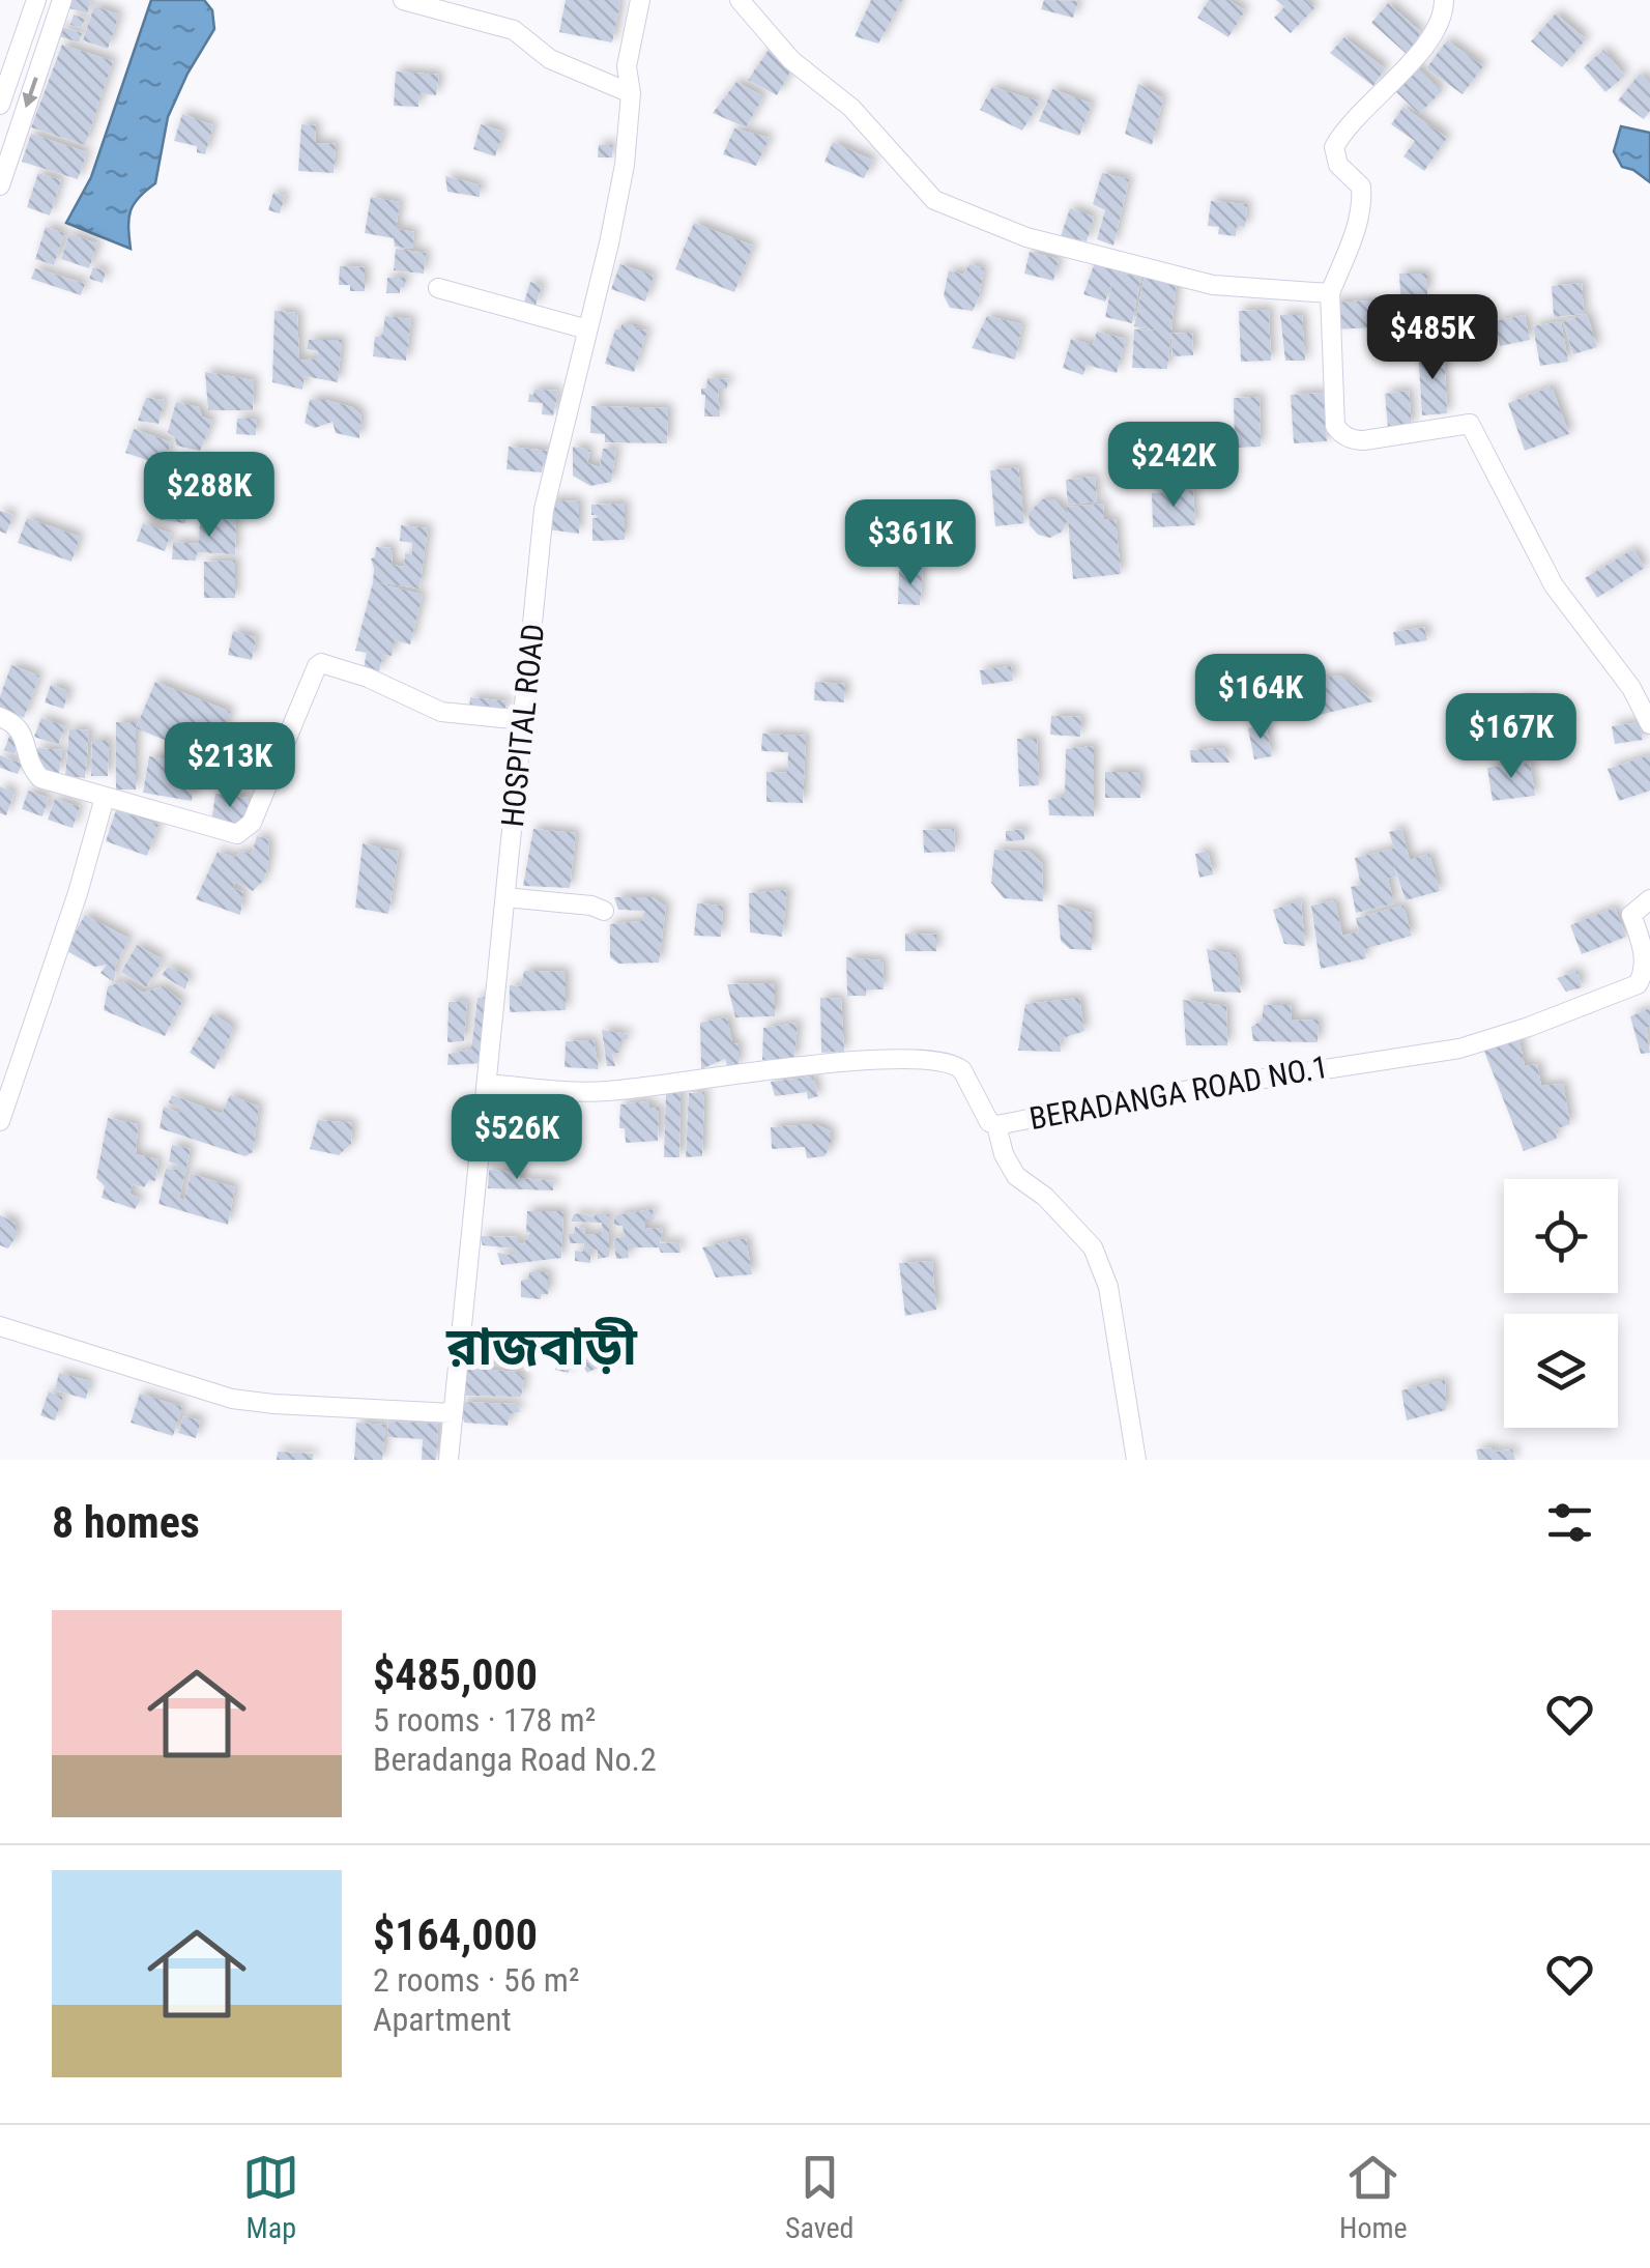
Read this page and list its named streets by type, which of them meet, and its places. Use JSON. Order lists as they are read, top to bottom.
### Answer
{
  "streets": {
    "street": ["HOSPITAL ROAD", "BERADANGA ROAD NO.1"]
  },
  "crossings": [
    ["HOSPITAL ROAD", "BERADANGA ROAD NO.1"]
  ],
  "districts": ["রাজবাড়ী"],
  "page": {
    "price": [
      "$485K",
      "$242K",
      "$288K",
      "$361K",
      "$164K",
      "$167K",
      "$213K",
      "$526K"
    ],
    "heading": "8 homes",
    "list": [
      {
        "name": "$485,000",
        "note": "5 rooms · 178 m² · Beradanga Road No.2"
      },
      {
        "name": "$164,000",
        "note": "2 rooms · 56 m² · Apartment"
      }
    ],
    "tabs": ["Map", "Saved", "Home"]
  }
}
